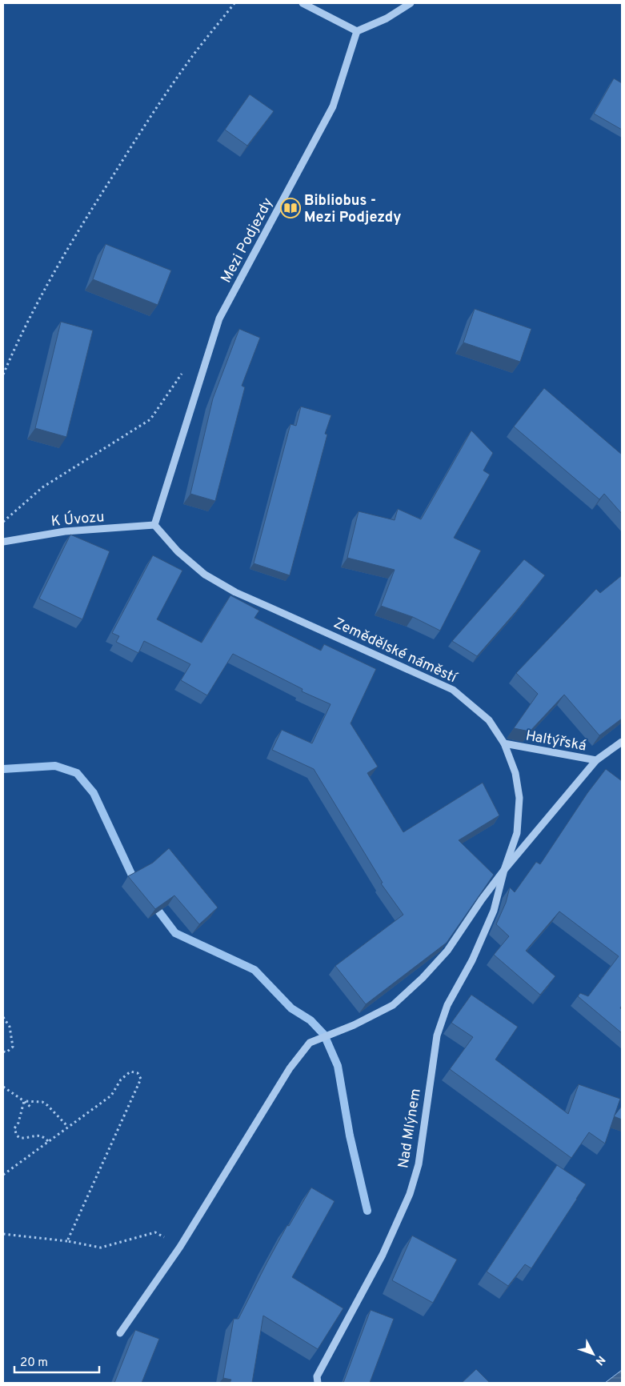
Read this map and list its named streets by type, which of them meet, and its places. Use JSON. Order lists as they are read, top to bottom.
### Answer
{
  "streets": {
    "street": [
      "Mezi Podjezdy",
      "K Úvozu",
      "Zemědělské náměstí",
      "Haltýřská",
      "Nad Mlýnem"
    ]
  },
  "crossings": [
    ["Mezi Podjezdy", "K Úvozu"],
    ["Mezi Podjezdy", "Zemědělské náměstí"],
    ["K Úvozu", "Zemědělské náměstí"],
    ["Zemědělské náměstí", "Haltýřská"],
    ["Zemědělské náměstí", "Nad Mlýnem"]
  ],
  "places": {
    "library": ["Bibliobus - Mezi Podjezdy"]
  },
  "scale_bar": "20 m",
  "north": "bottom right"
}
